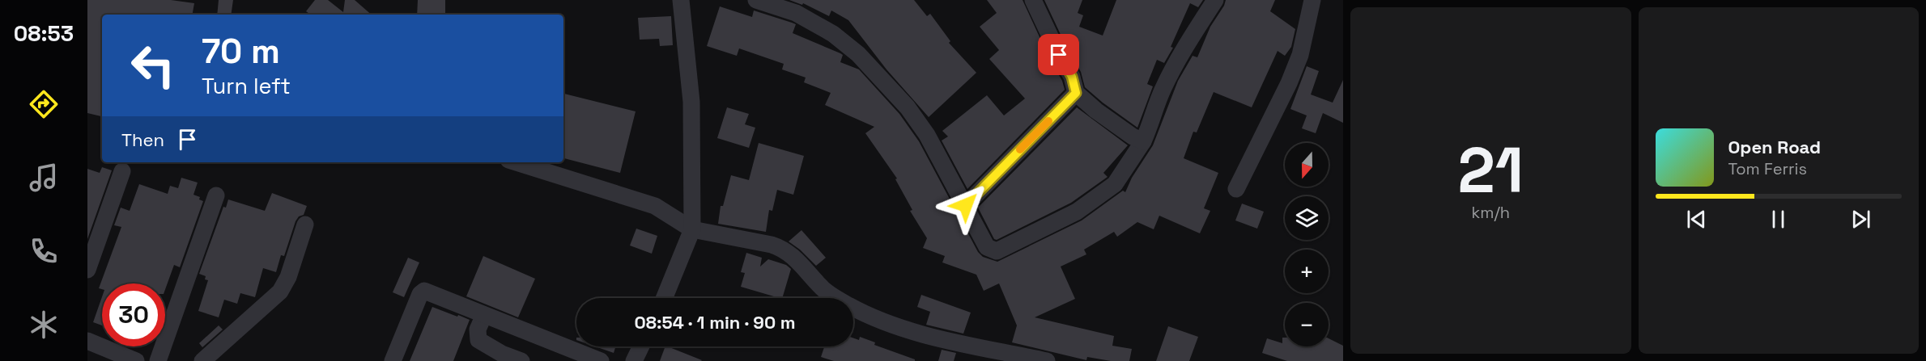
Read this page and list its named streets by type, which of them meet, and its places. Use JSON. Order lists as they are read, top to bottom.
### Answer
{
  "north": "bottom",
  "page": {
    "tabs": "08:53",
    "tile": ["21", "km/h"],
    "turn": ["70 m", "Turn left"],
    "then": "Then",
    "song": ["Open Road", "Tom Ferris"],
    "map_buttons": ["+", "−"],
    "limit": "30",
    "trip": "08:54 · 1 min · 90 m"
  }
}
